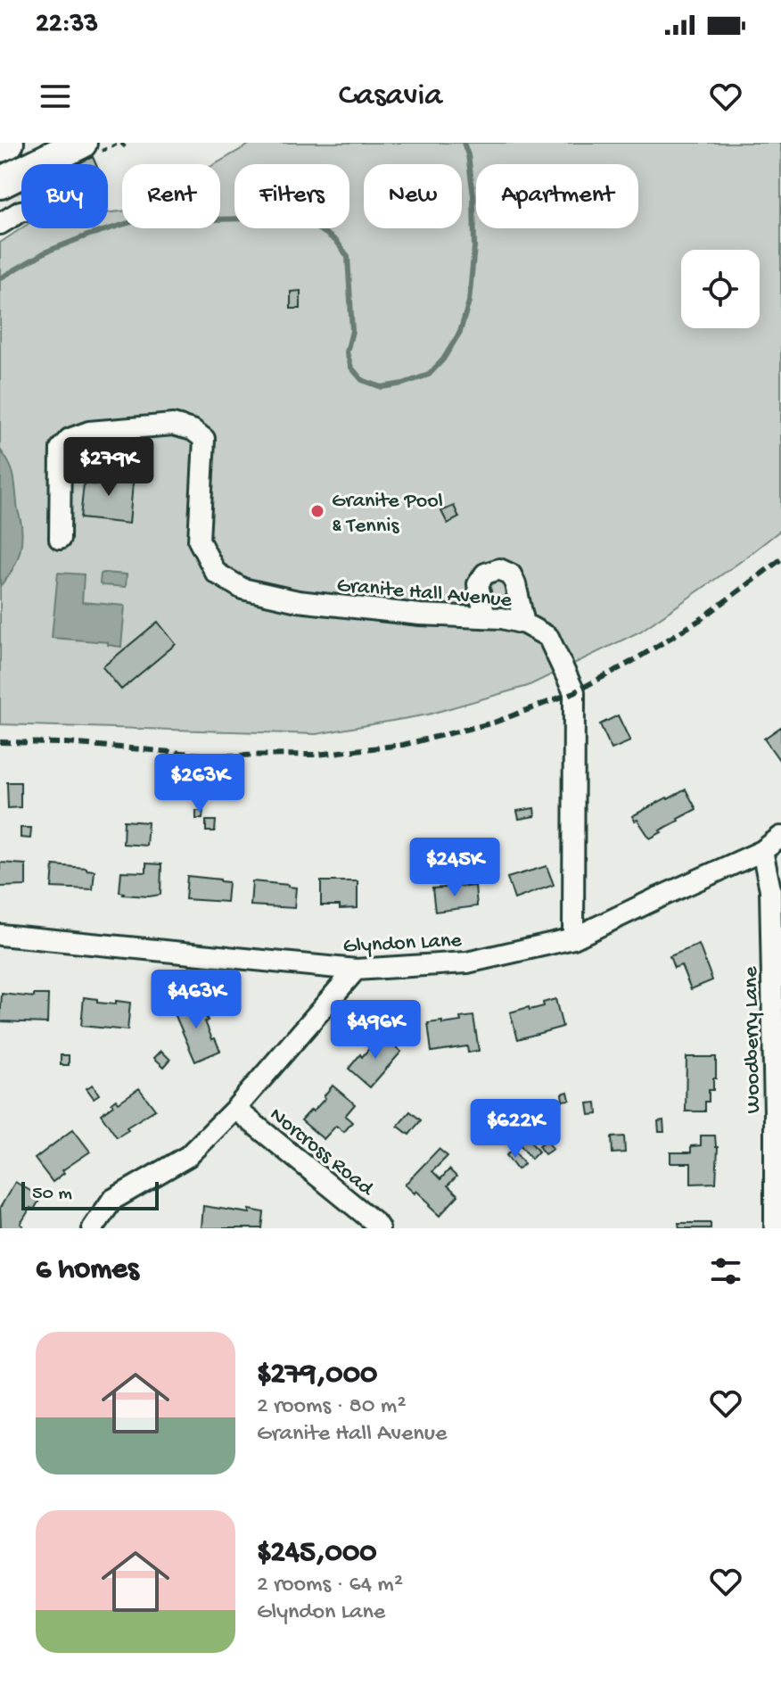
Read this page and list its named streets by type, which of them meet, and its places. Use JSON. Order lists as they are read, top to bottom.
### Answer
{
  "streets": {
    "street": [
      "Granite Hall Avenue",
      "Glyndon Lane",
      "Woodberry Lane",
      "Norcross Road"
    ]
  },
  "crossings": [
    ["Granite Hall Avenue", "Glyndon Lane"],
    ["Glyndon Lane", "Woodberry Lane"]
  ],
  "places": ["Granite Pool & Tennis"],
  "scale_bar": "50 m",
  "page": {
    "status": "22:33",
    "header": "Casavia",
    "chip": [
      "Buy",
      "Rent",
      "Filters",
      "New",
      "Apartment"
    ],
    "price": [
      "$279K",
      "$263K",
      "$245K",
      "$463K",
      "$496K",
      "$622K"
    ],
    "scale": "50 m",
    "heading": "6 homes",
    "list": [
      {
        "name": "$279,000",
        "note": "2 rooms · 80 m² · Granite Hall Avenue"
      },
      {
        "name": "$245,000",
        "note": "2 rooms · 64 m² · Glyndon Lane"
      }
    ]
  }
}
